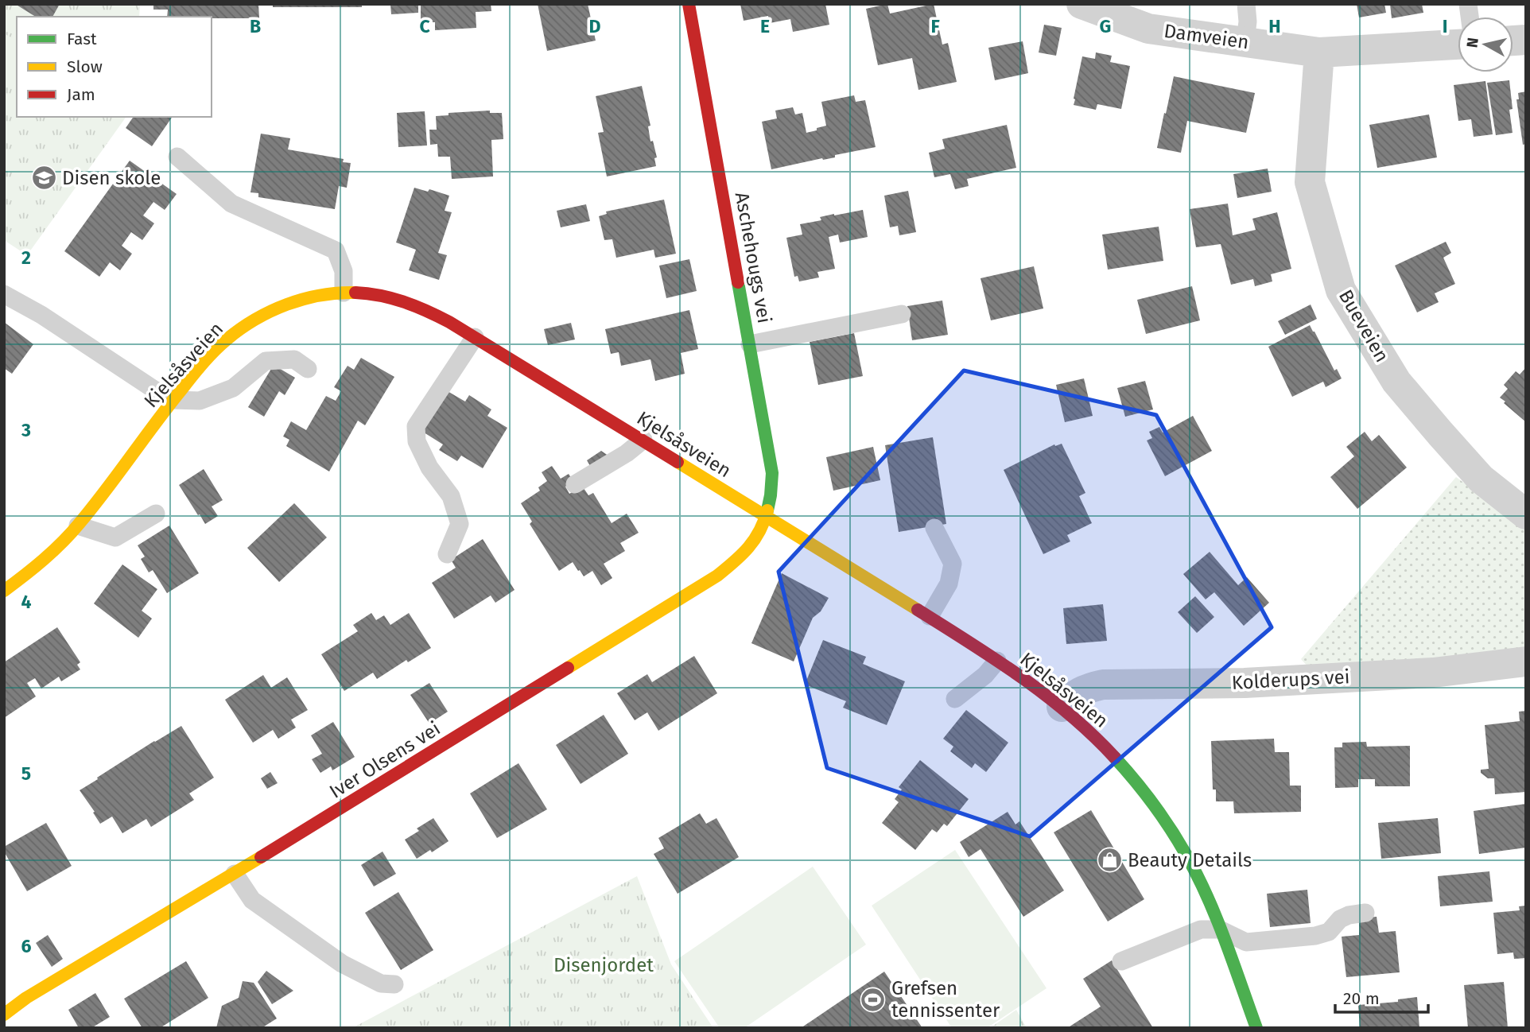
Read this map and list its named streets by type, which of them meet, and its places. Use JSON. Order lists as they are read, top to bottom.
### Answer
{
  "streets": {
    "street": [
      "Damveien",
      "Aschehougs vei",
      "Bueveien",
      "Kjelsåsveien",
      "Kolderups vei",
      "Iver Olsens vei"
    ]
  },
  "crossings": [
    ["Damveien", "Bueveien"],
    ["Aschehougs vei", "Kjelsåsveien"],
    ["Aschehougs vei", "Iver Olsens vei"],
    ["Kjelsåsveien", "Kolderups vei"],
    ["Kjelsåsveien", "Iver Olsens vei"]
  ],
  "parks": ["Disenjordet"],
  "places": {
    "school or university": ["Disen skole"],
    "shop": ["Beauty Details"],
    "sports": ["Grefsen tennissenter"]
  },
  "legend": ["Fast", "Slow", "Jam"],
  "scale_bar": "20 m",
  "north": "left",
  "grid": {
    "columns": [
      "B",
      "C",
      "D",
      "E",
      "F",
      "G",
      "H",
      "I"
    ],
    "rows": [
      "2",
      "3",
      "4",
      "5",
      "6"
    ]
  }
}
